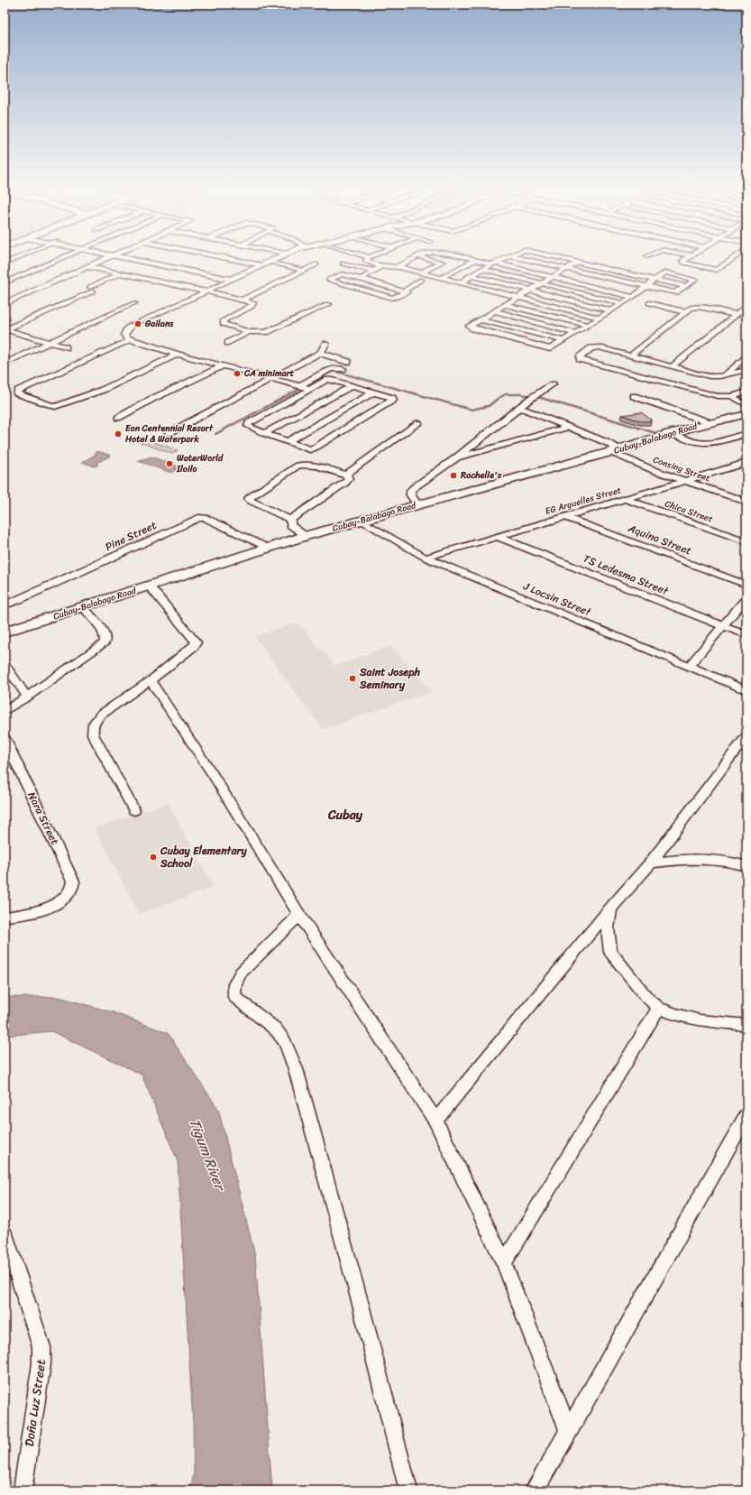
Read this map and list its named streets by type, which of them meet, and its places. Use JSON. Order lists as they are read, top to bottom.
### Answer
{
  "streets": {
    "main road": ["Cubay-Balabago Road"],
    "street": [
      "Consing Street",
      "EG Arguelles Street",
      "Chica Street",
      "Pine Street",
      "Aquino Street",
      "TS Ledesma Street",
      "J Locsin Street",
      "Nara Street",
      "Doña Luz Street"
    ]
  },
  "crossings": [
    ["Cubay-Balabago Road", "Consing Street"],
    ["Cubay-Balabago Road", "Pine Street"],
    ["Cubay-Balabago Road", "J Locsin Street"],
    ["Consing Street", "EG Arguelles Street"],
    ["EG Arguelles Street", "Chica Street"],
    ["EG Arguelles Street", "Aquino Street"],
    ["EG Arguelles Street", "TS Ledesma Street"],
    ["EG Arguelles Street", "J Locsin Street"]
  ],
  "districts": ["Cubay"],
  "water": ["Tigum River"],
  "places": [
    "Gailans",
    "CA minimart",
    "Eon Centennial Resort Hotel & Waterpark",
    "WaterWorld Iloilo",
    "Rochelle's",
    "Saint Joseph Seminary",
    "Cubay Elementary School"
  ]
}
